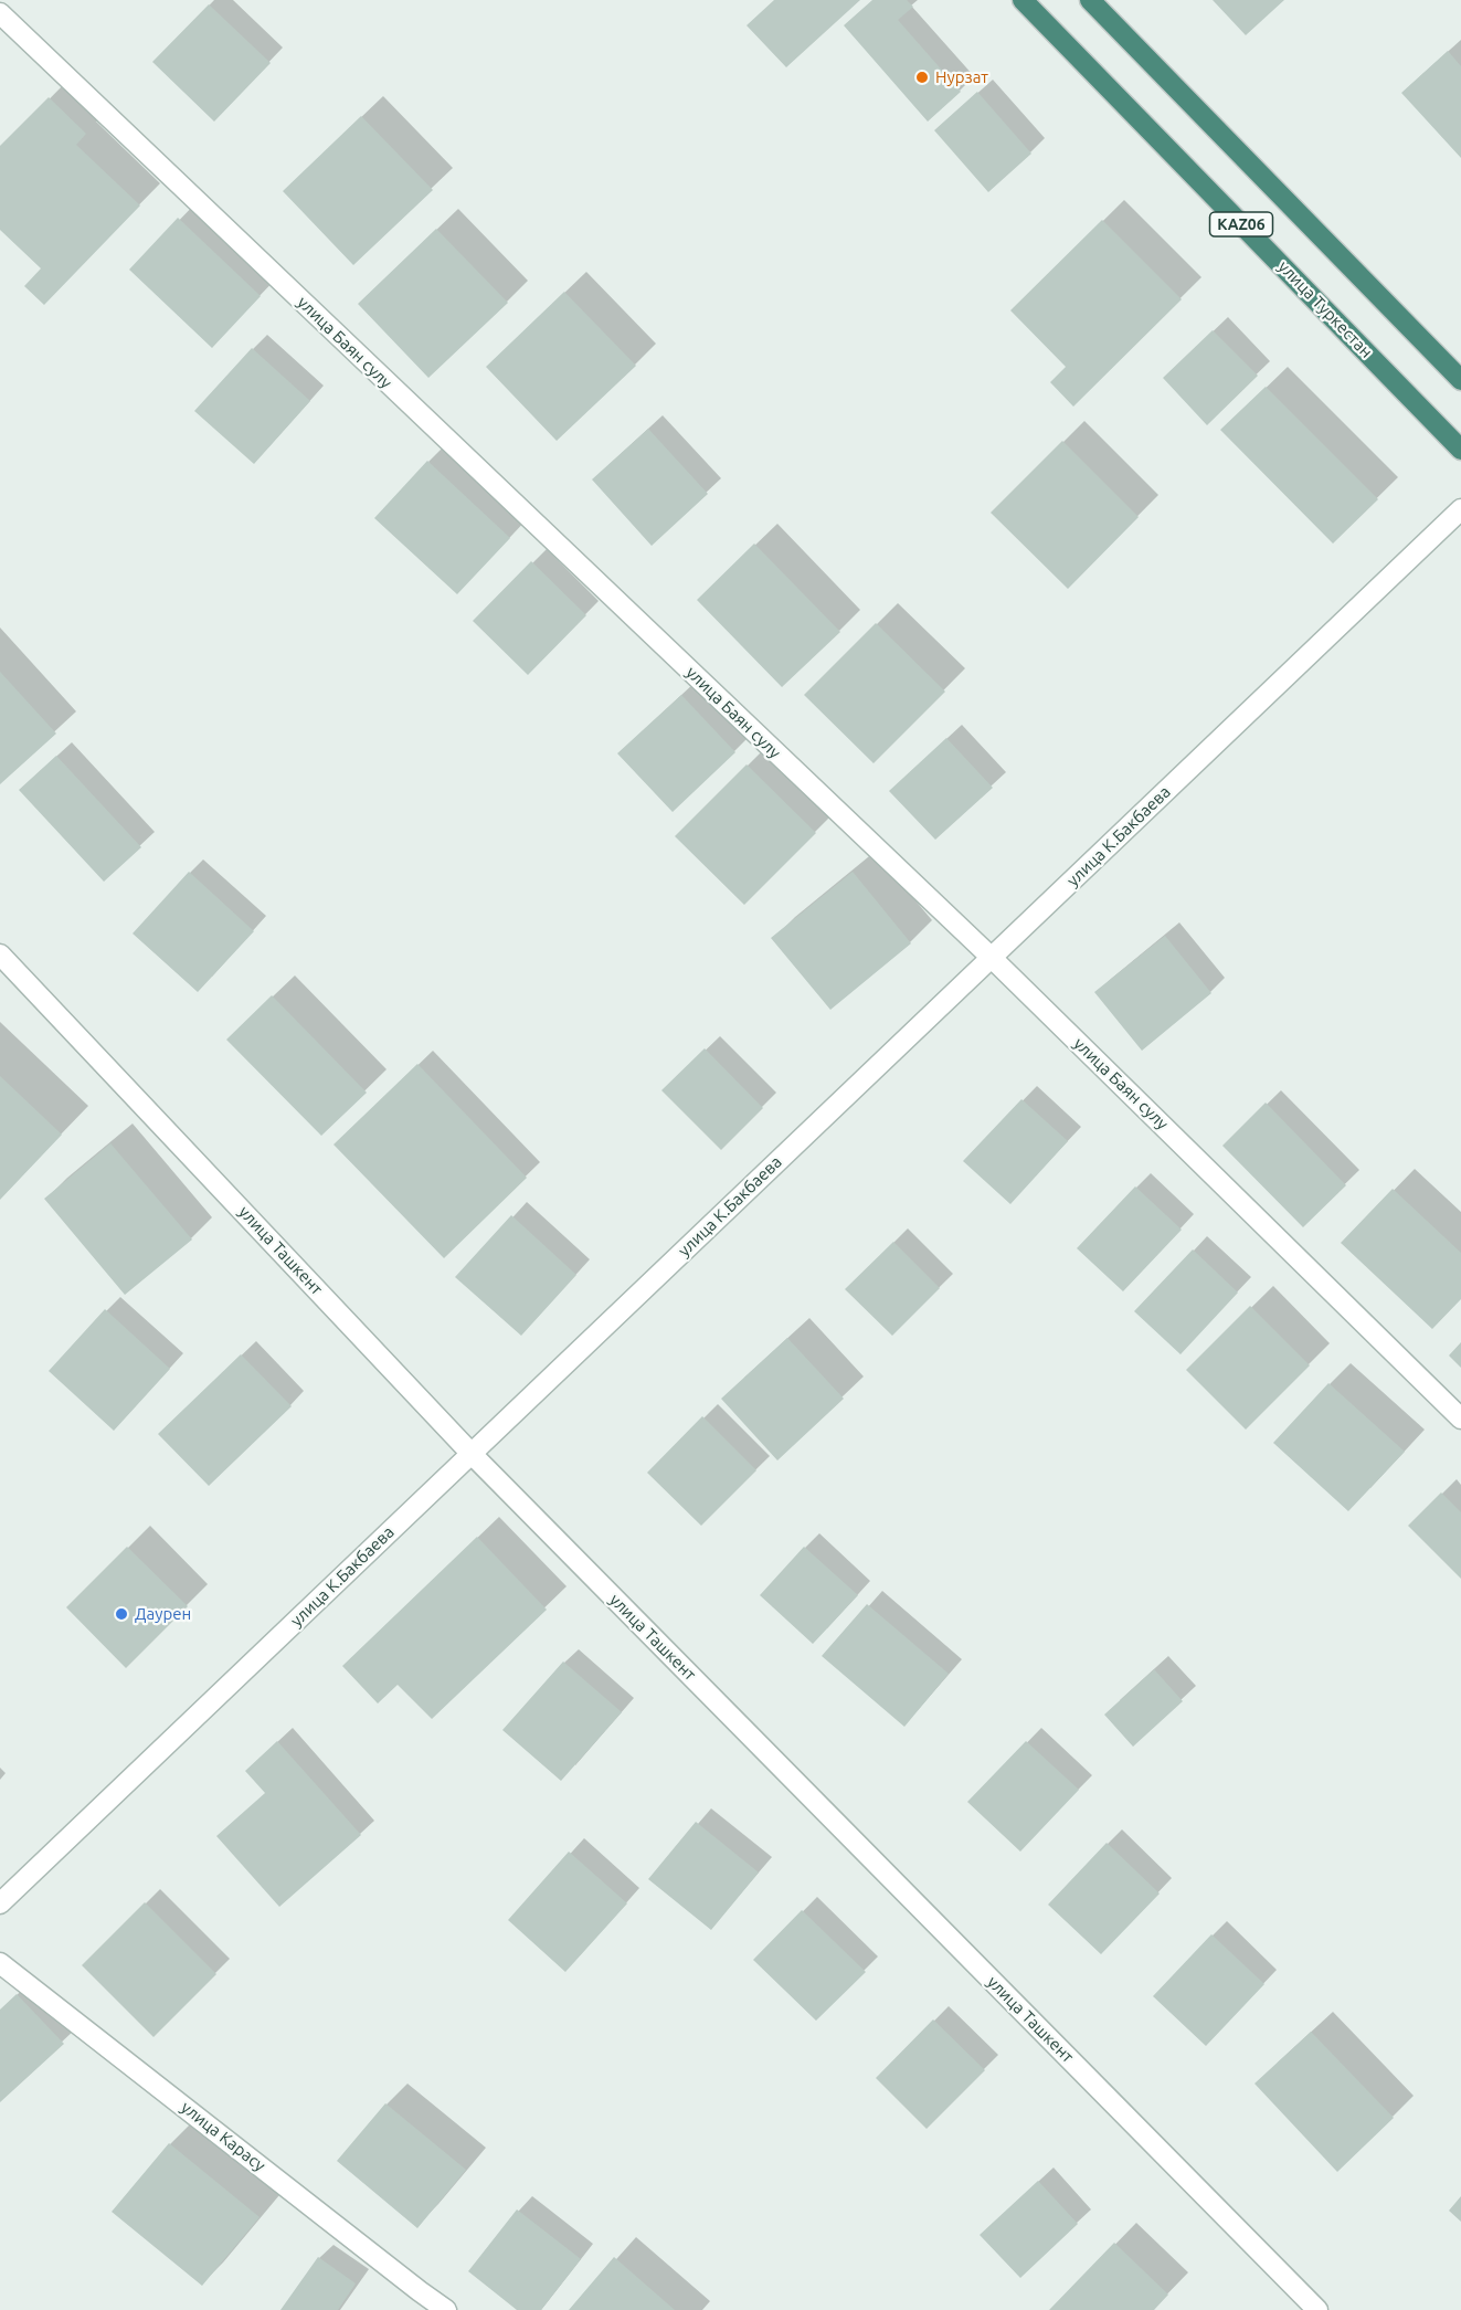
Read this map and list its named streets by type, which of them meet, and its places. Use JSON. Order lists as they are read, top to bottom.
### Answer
{
  "streets": {
    "highway": ["KАZ06", "улица Туркестан"],
    "street": [
      "улица Баян сулу",
      "улица К.Бакбаева",
      "улица Ташкент",
      "улица Карасу"
    ]
  },
  "crossings": [
    ["улица Баян сулу", "улица К.Бакбаева"],
    ["улица К.Бакбаева", "улица Ташкент"]
  ],
  "places": ["Нурзат", "Даурен"]
}
